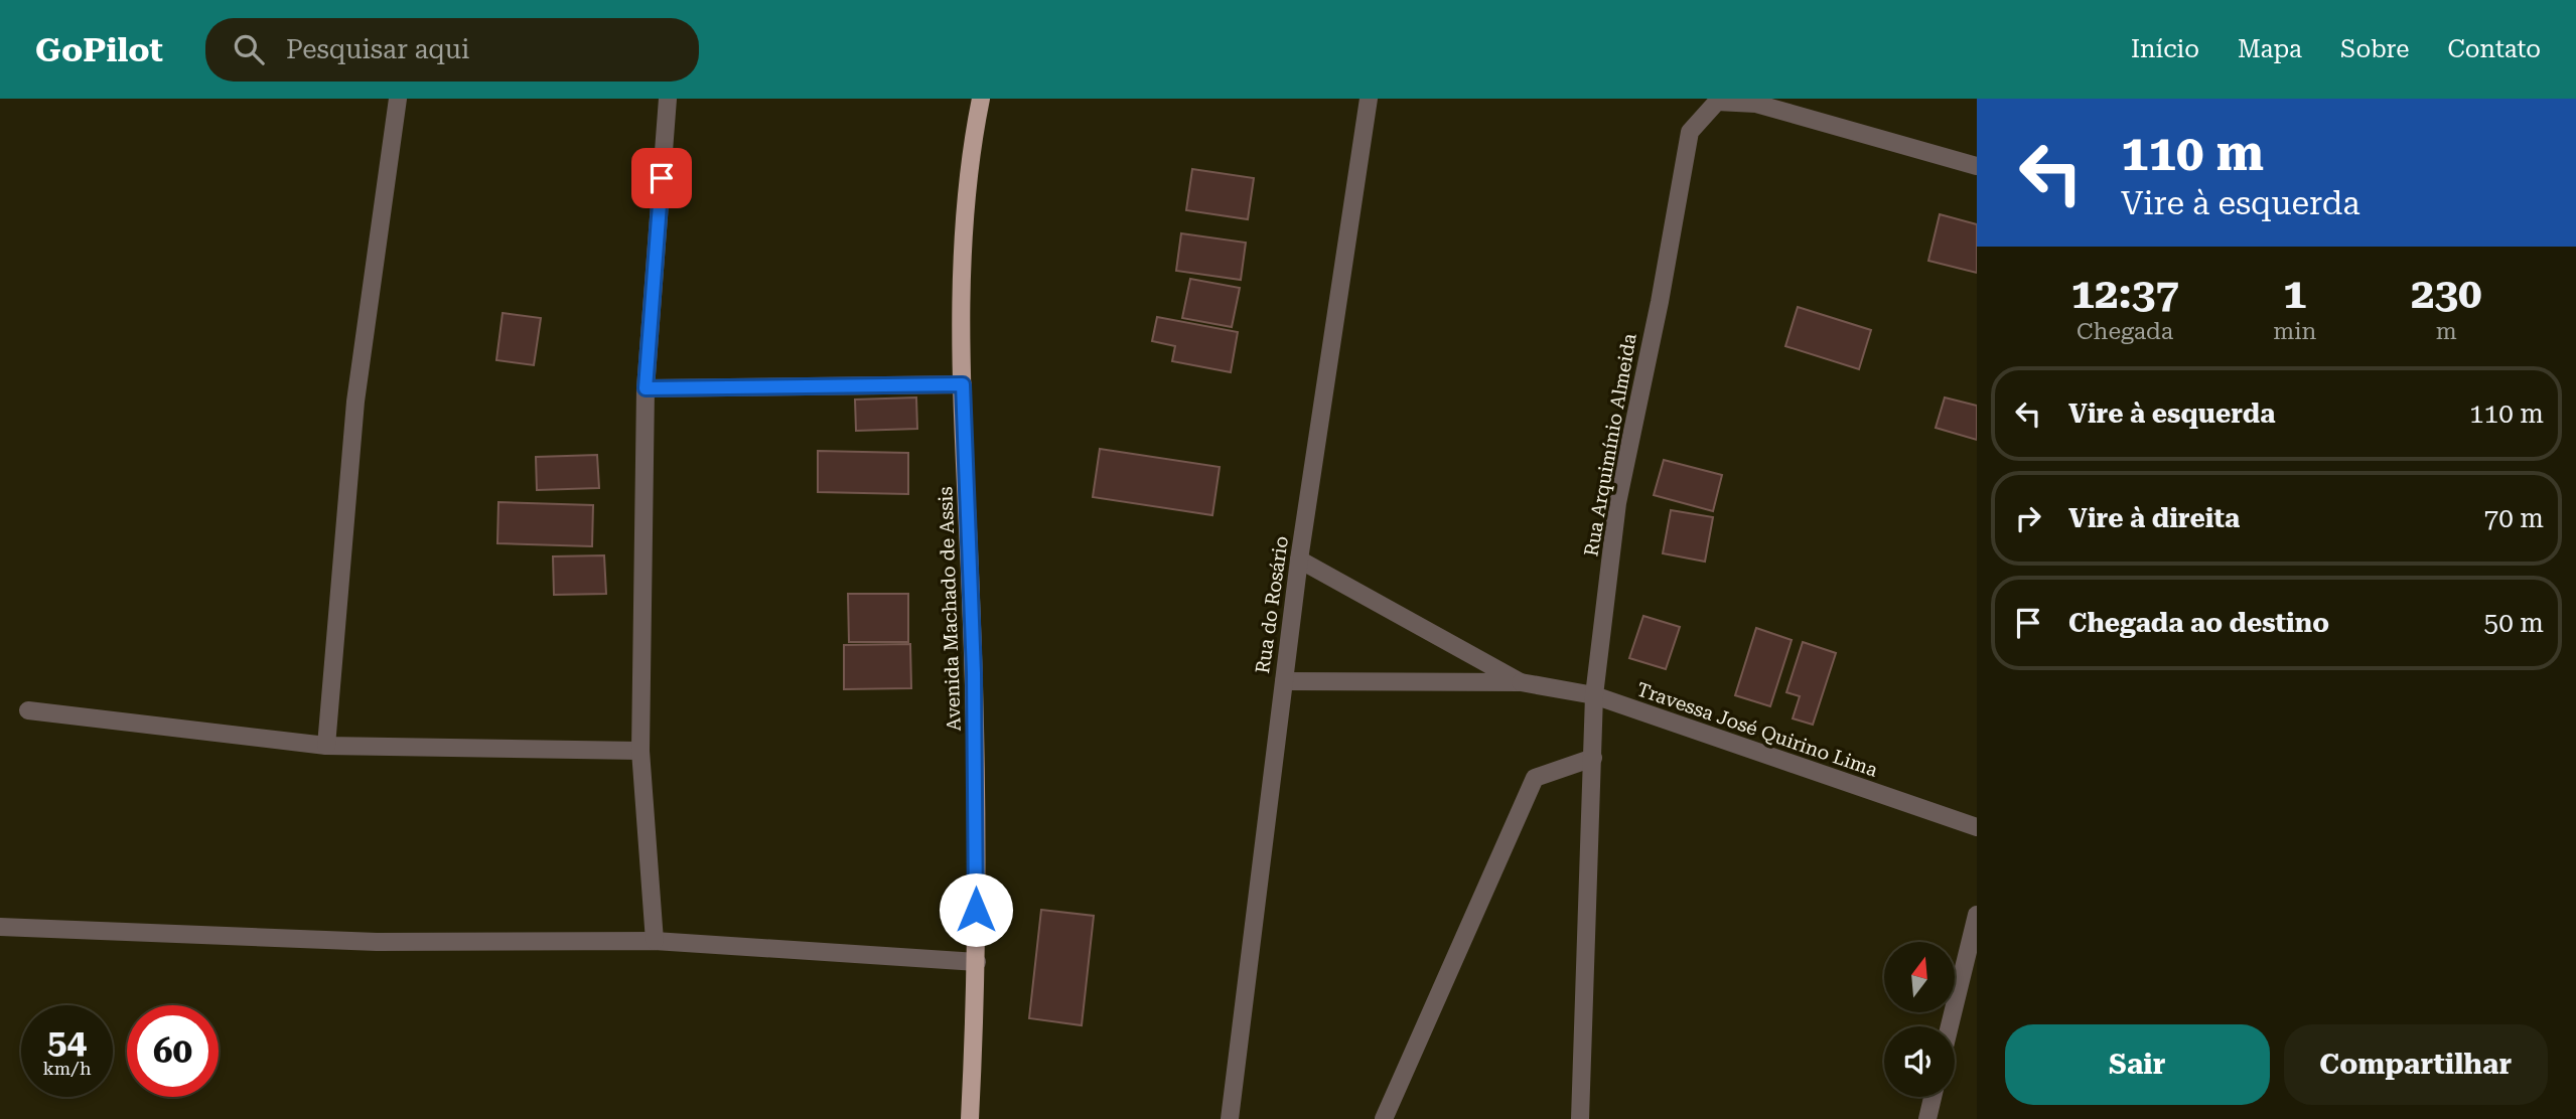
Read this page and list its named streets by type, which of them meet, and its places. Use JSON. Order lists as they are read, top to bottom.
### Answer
{
  "streets": {
    "main road": ["Avenida Machado de Assis"],
    "street": ["Rua Arquimínio Almeida", "Rua do Rosário", "Travessa José Quirino Lima"]
  },
  "crossings": [
    ["Rua Arquimínio Almeida", "Travessa José Quirino Lima"]
  ],
  "north": "top",
  "page": {
    "header": "GoPilot",
    "search": "Pesquisar aqui",
    "nav": [
      "Início",
      "Mapa",
      "Sobre",
      "Contato"
    ],
    "turn": ["110 m", "Vire à esquerda"],
    "eta": [
      "12:37",
      "Chegada",
      "1",
      "min",
      "230",
      "m"
    ],
    "list": [
      {
        "name": "Vire à esquerda",
        "value": "110 m"
      },
      {
        "name": "Vire à direita",
        "value": "70 m"
      },
      {
        "name": "Chegada ao destino",
        "value": "50 m"
      }
    ],
    "speed": "54 km/h",
    "limit": "60",
    "buttons": ["Sair", "Compartilhar"]
  }
}
